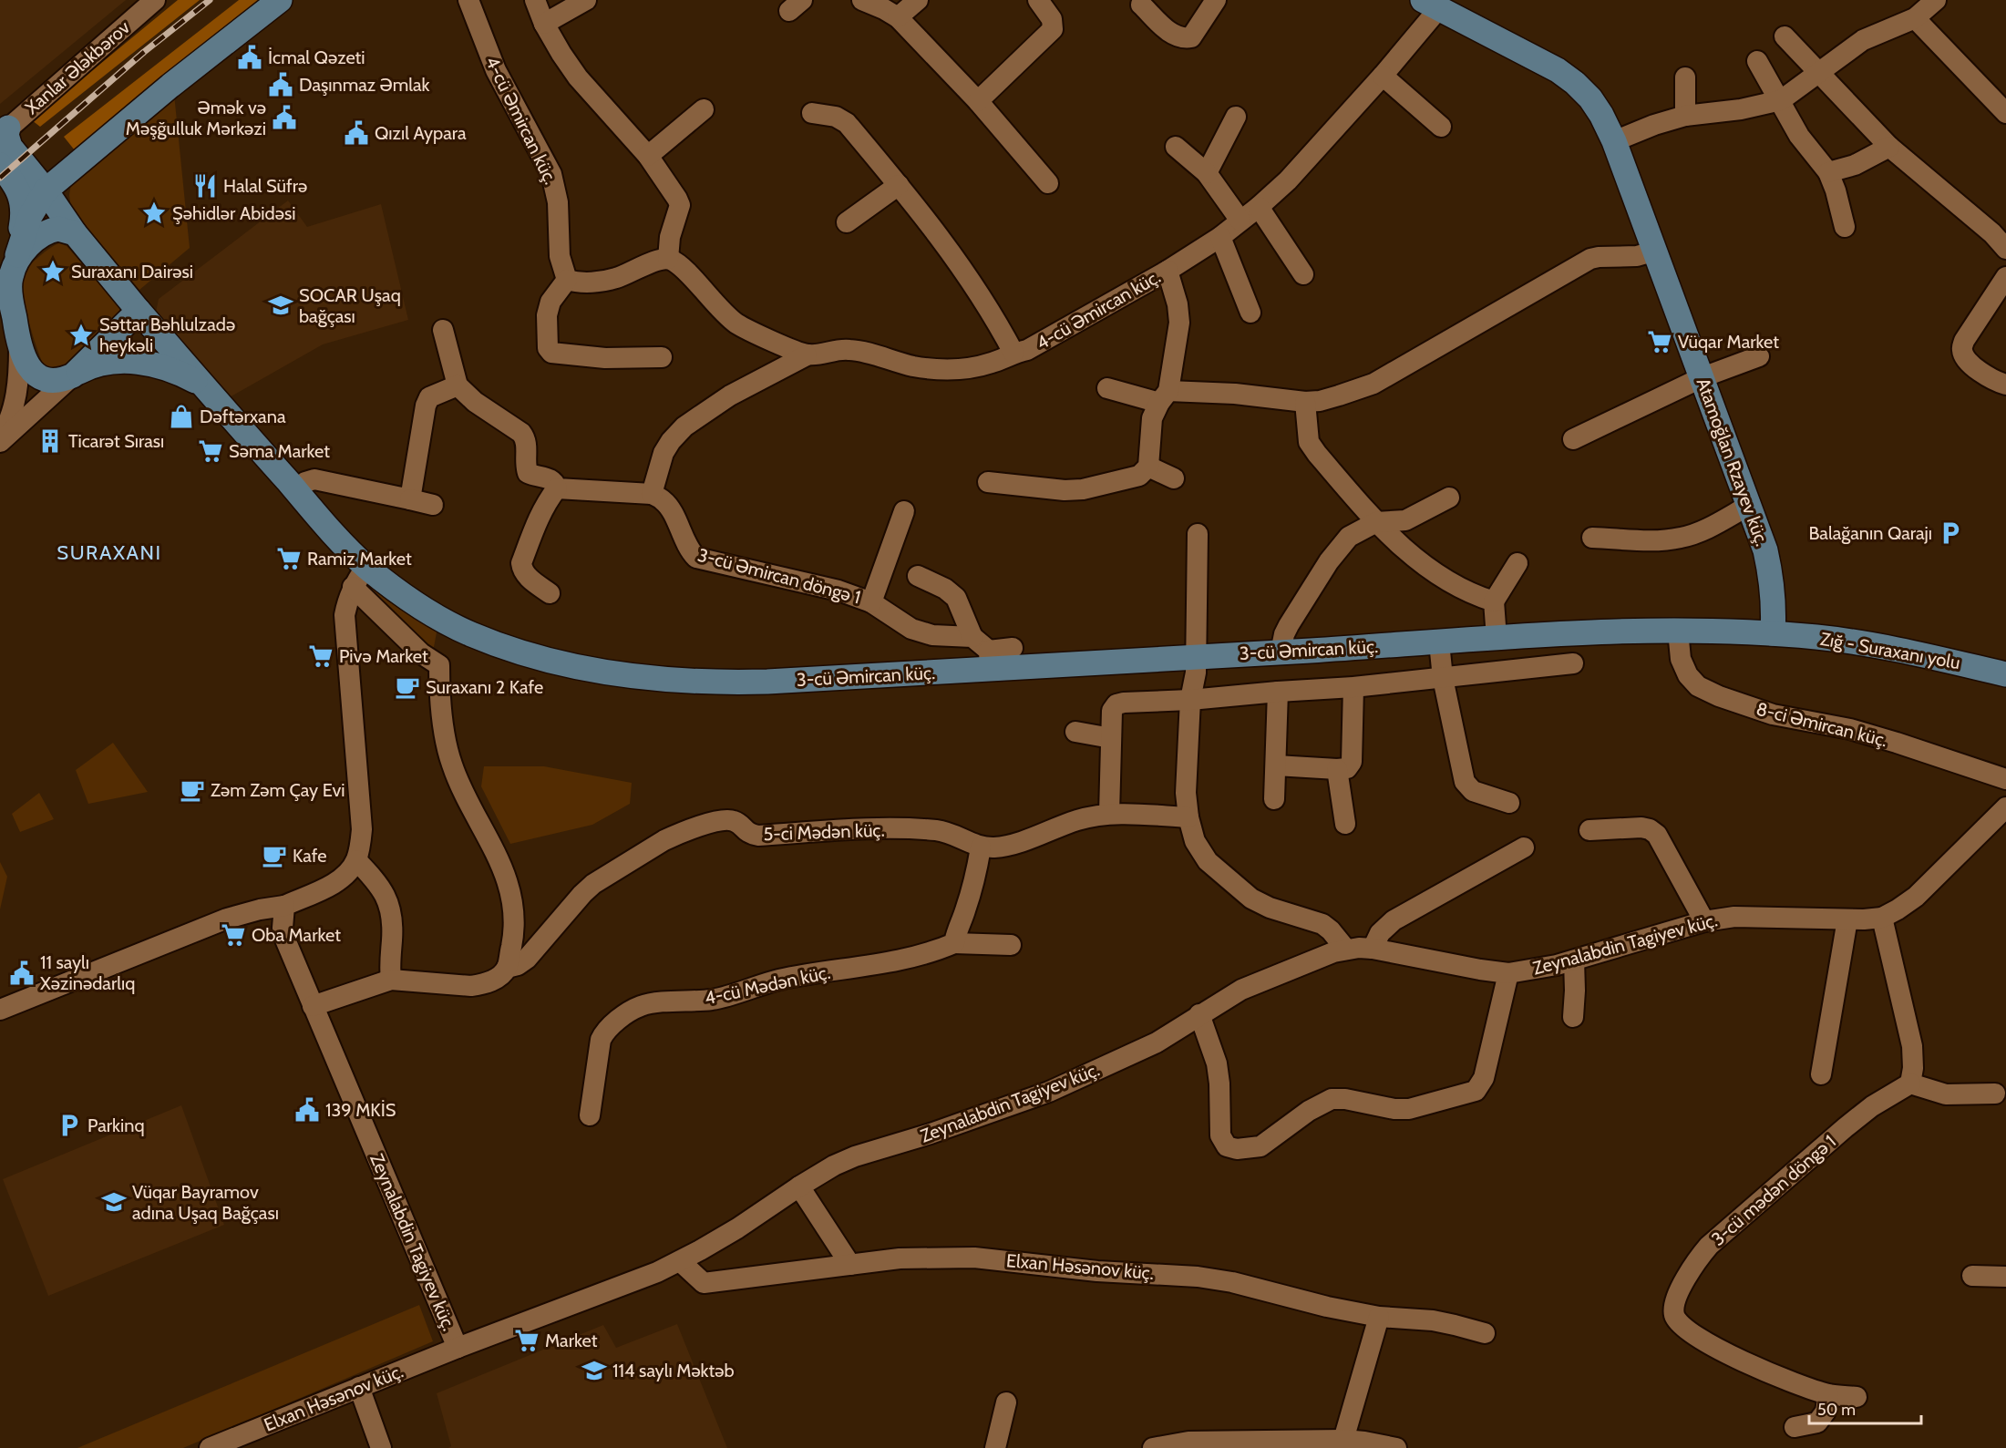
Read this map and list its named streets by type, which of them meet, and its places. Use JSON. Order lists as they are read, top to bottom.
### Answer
{
  "streets": {
    "main road": ["Atamoğlan Rzayev küç.", "3-cü Əmircan küç.", "Zığ - Suraxanı yolu"],
    "street": [
      "Xanlar Ələkbərov",
      "4-cü Əmircan küç.",
      "3-cü Əmircan döngə 1",
      "8-ci Əmircan küç.",
      "5-ci Mədən küç.",
      "Zeynalabdin Tagiyev küç.",
      "4-cü Mədən küç.",
      "3-cü mədən döngə 1",
      "Elxan Həsənov küç."
    ]
  },
  "crossings": [
    ["4-cü Əmircan küç.", "Atamoğlan Rzayev küç."],
    ["Atamoğlan Rzayev küç.", "3-cü Əmircan küç."],
    ["Atamoğlan Rzayev küç.", "Zığ - Suraxanı yolu"],
    ["3-cü Əmircan küç.", "Zığ - Suraxanı yolu"],
    ["3-cü Əmircan küç.", "8-ci Əmircan küç."],
    ["Zeynalabdin Tagiyev küç.", "Elxan Həsənov küç."]
  ],
  "districts": ["SURAXANI"],
  "places": {
    "public building": [
      "İcmal Qəzeti",
      "Daşınmaz Əmlak",
      "Əmək və Məşğulluk Mərkəzi",
      "Qızıl Aypara",
      "11 saylı Xəzinədarlıq",
      "139 MKİS"
    ],
    "restaurant": ["Halal Süfrə"],
    "place": ["Şəhidlər Abidəsi", "Suraxanı Dairəsi", "Səttar Bəhlulzadə heykəli"],
    "school or university": ["SOCAR Uşaq bağçası", "Vüqar Bayramov adına Uşaq Bağçası", "114 saylı Məktəb"],
    "supermarket": [
      "Vüqar Market",
      "Səma Market",
      "Ramiz Market",
      "Pivə Market",
      "Oba Market",
      "Market"
    ],
    "shop": ["Dəftərxana"],
    "building": ["Ticarət Sırası"],
    "parking": ["Balağanın Qarajı", "Parkinq"],
    "cafe": ["Suraxanı 2 Kafe", "Zəm Zəm Çay Evi", "Kafe"]
  },
  "scale_bar": "50 m"
}
